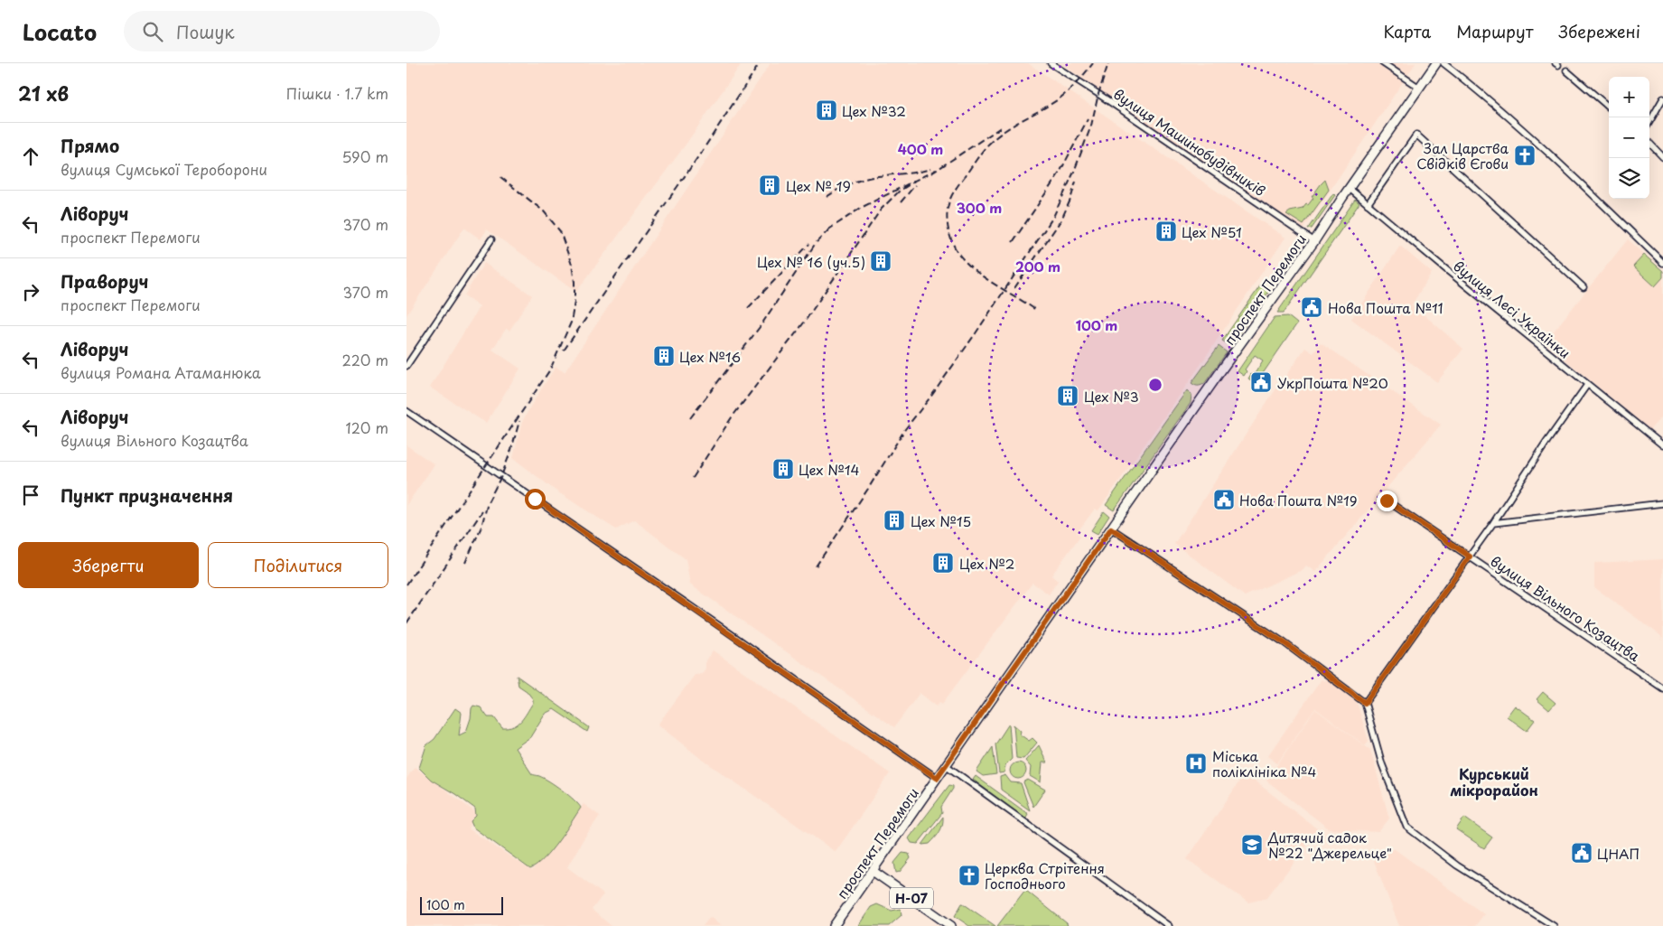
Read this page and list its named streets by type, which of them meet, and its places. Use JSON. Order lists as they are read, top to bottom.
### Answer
{
  "streets": {
    "main road": ["проспект Перемоги", "Н-07"],
    "street": ["вулиця Машинобудівників", "вулиця Лесі Українки", "вулиця Вільного Козацтва"]
  },
  "crossings": [
    ["вулиця Машинобудівників", "проспект Перемоги"],
    ["проспект Перемоги", "вулиця Лесі Українки"],
    ["проспект Перемоги", "Н-07"]
  ],
  "districts": ["Курський мікрорайон"],
  "places": {
    "building": [
      "Цех №32",
      "Цех № 19",
      "Цех №51",
      "Цех № 16 (уч.5)",
      "Цех №16",
      "Цех №3",
      "Цех №14",
      "Цех №15",
      "Цех №2"
    ],
    "church": ["Зал Царства Свідків Єгови", "Церква Стрітення Господнього"],
    "public building": [
      "Нова Пошта №11",
      "УкрПошта №20",
      "Нова Пошта №19",
      "ЦНАП"
    ],
    "hospital": ["Міська поліклініка №4"],
    "school or university": ["Дитячий садок №22 \"Джерельце\""]
  },
  "scale_bar": "100 m",
  "page": {
    "header": "Locato",
    "search": "Пошук",
    "nav": ["Карта", "Маршрут", "Збережені"],
    "heading": ["21 хв", "Пішки · 1.7 km"],
    "map_buttons": ["+", "−"],
    "list": [
      ["Прямо", "вулиця Сумської Тероборони", "590 m"],
      ["Ліворуч", "проспект Перемоги", "370 m"],
      ["Праворуч", "проспект Перемоги", "370 m"],
      ["Ліворуч", "вулиця Романа Атаманюка", "220 m"],
      ["Ліворуч", "вулиця Вільного Козацтва", "120 m"],
      "Пункт призначення"
    ],
    "buttons": ["Зберегти", "Поділитися"],
    "scale": "100 m"
  },
  "rings": [
    "400 m",
    "300 m",
    "200 m",
    "100 m"
  ]
}
